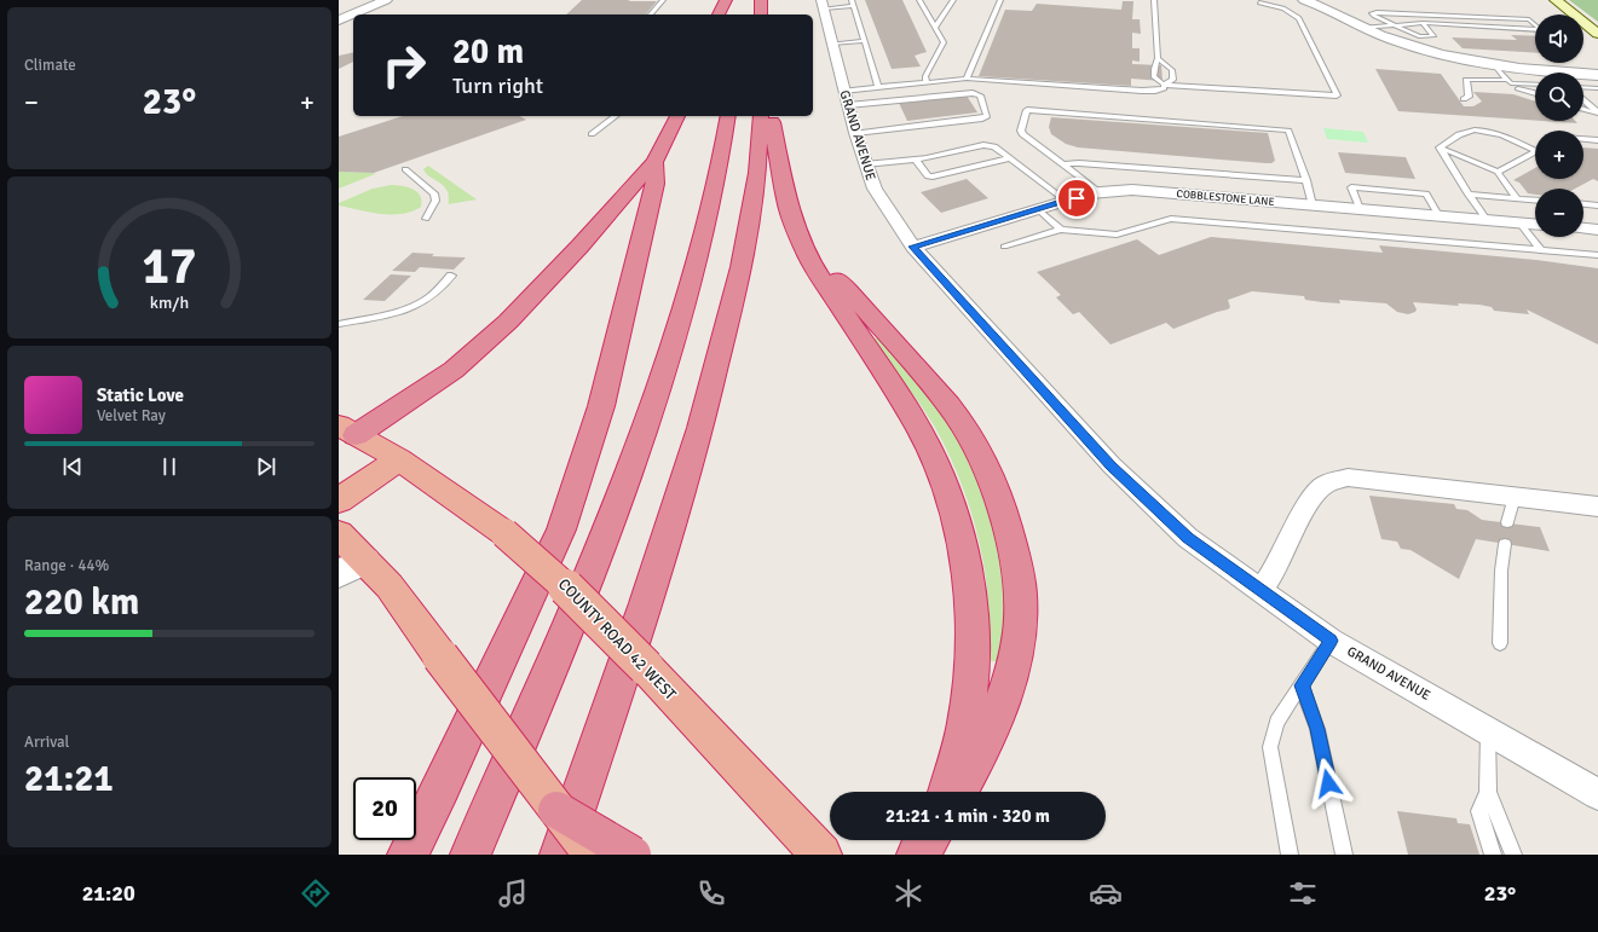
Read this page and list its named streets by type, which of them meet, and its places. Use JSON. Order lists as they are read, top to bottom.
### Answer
{
  "streets": {
    "highway": ["COUNTY ROAD 42 WEST"],
    "street": ["GRAND AVENUE", "COBBLESTONE LANE"]
  },
  "crossings": [
    ["GRAND AVENUE", "COBBLESTONE LANE"]
  ],
  "page": {
    "tile": [
      "Climate",
      ["Range · 44%", "220 km"],
      ["Arrival", "21:21"]
    ],
    "map_buttons": ["+", "−"],
    "turn": ["20 m", "Turn right"],
    "heat": ["−", "23°", "+"],
    "song": ["Static Love", "Velvet Ray"],
    "limit": "20",
    "trip": "21:21 · 1 min · 320 m",
    "tabs": ["21:20", "23°"],
    "gauge": ["17", "km/h"]
  }
}
